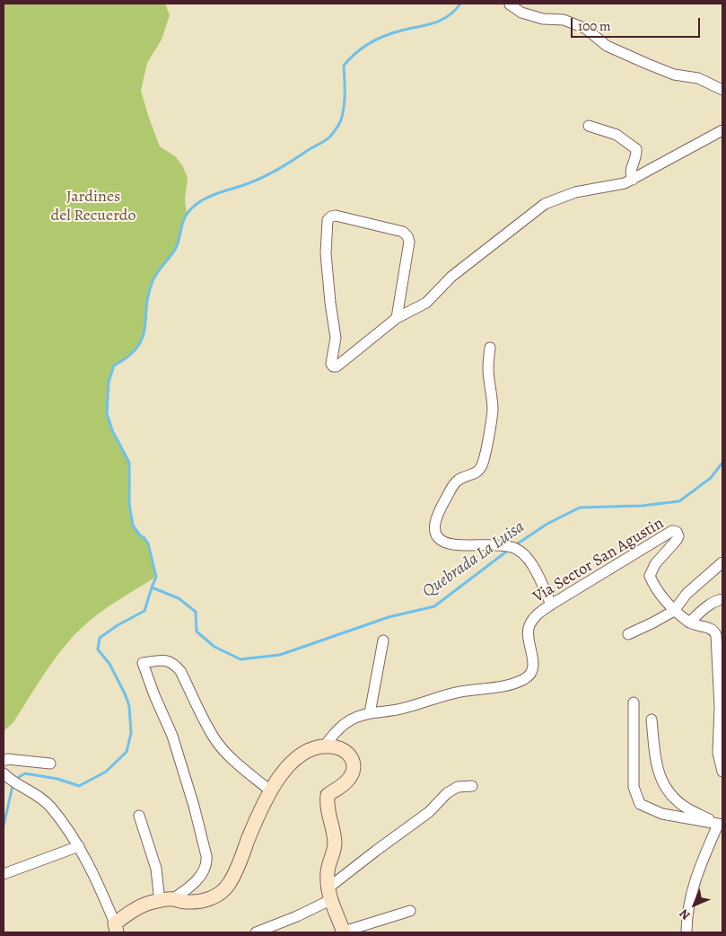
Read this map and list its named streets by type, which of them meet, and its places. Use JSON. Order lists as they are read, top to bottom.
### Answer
{
  "streets": {
    "street": ["Via Sector San Agustin"]
  },
  "water": ["Quebrada La Luisa"],
  "parks": ["Jardines del Recuerdo"],
  "scale_bar": "100 m",
  "north": "bottom left"
}
